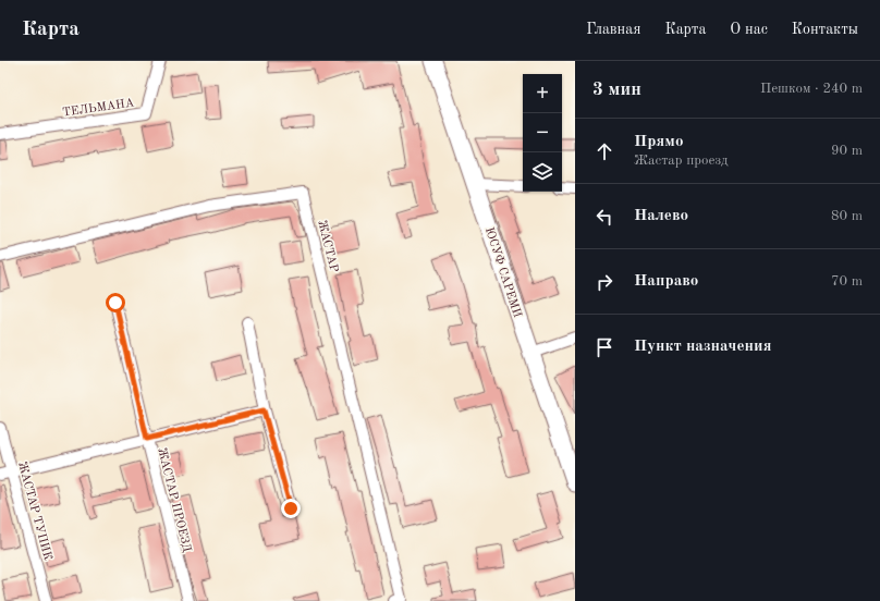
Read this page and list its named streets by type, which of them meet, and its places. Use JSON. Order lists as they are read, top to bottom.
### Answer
{
  "streets": {
    "main road": ["ЮСУФ САРЕМИ"],
    "street": [
      "ТЕЛЬМАНА",
      "ЖАСТАР",
      "ЖАСТАР ПРОЕЗД",
      "ЖАСТАР ТУПИК"
    ]
  },
  "page": {
    "header": "Карта",
    "nav": [
      "Главная",
      "Карта",
      "О нас",
      "Контакты"
    ],
    "heading": ["3 мин", "Пешком · 240 m"],
    "map_buttons": ["+", "−"],
    "list": [
      ["Прямо", "Жастар проезд", "90 m"],
      ["Налево", "80 m"],
      ["Направо", "70 m"],
      "Пункт назначения"
    ]
  }
}
